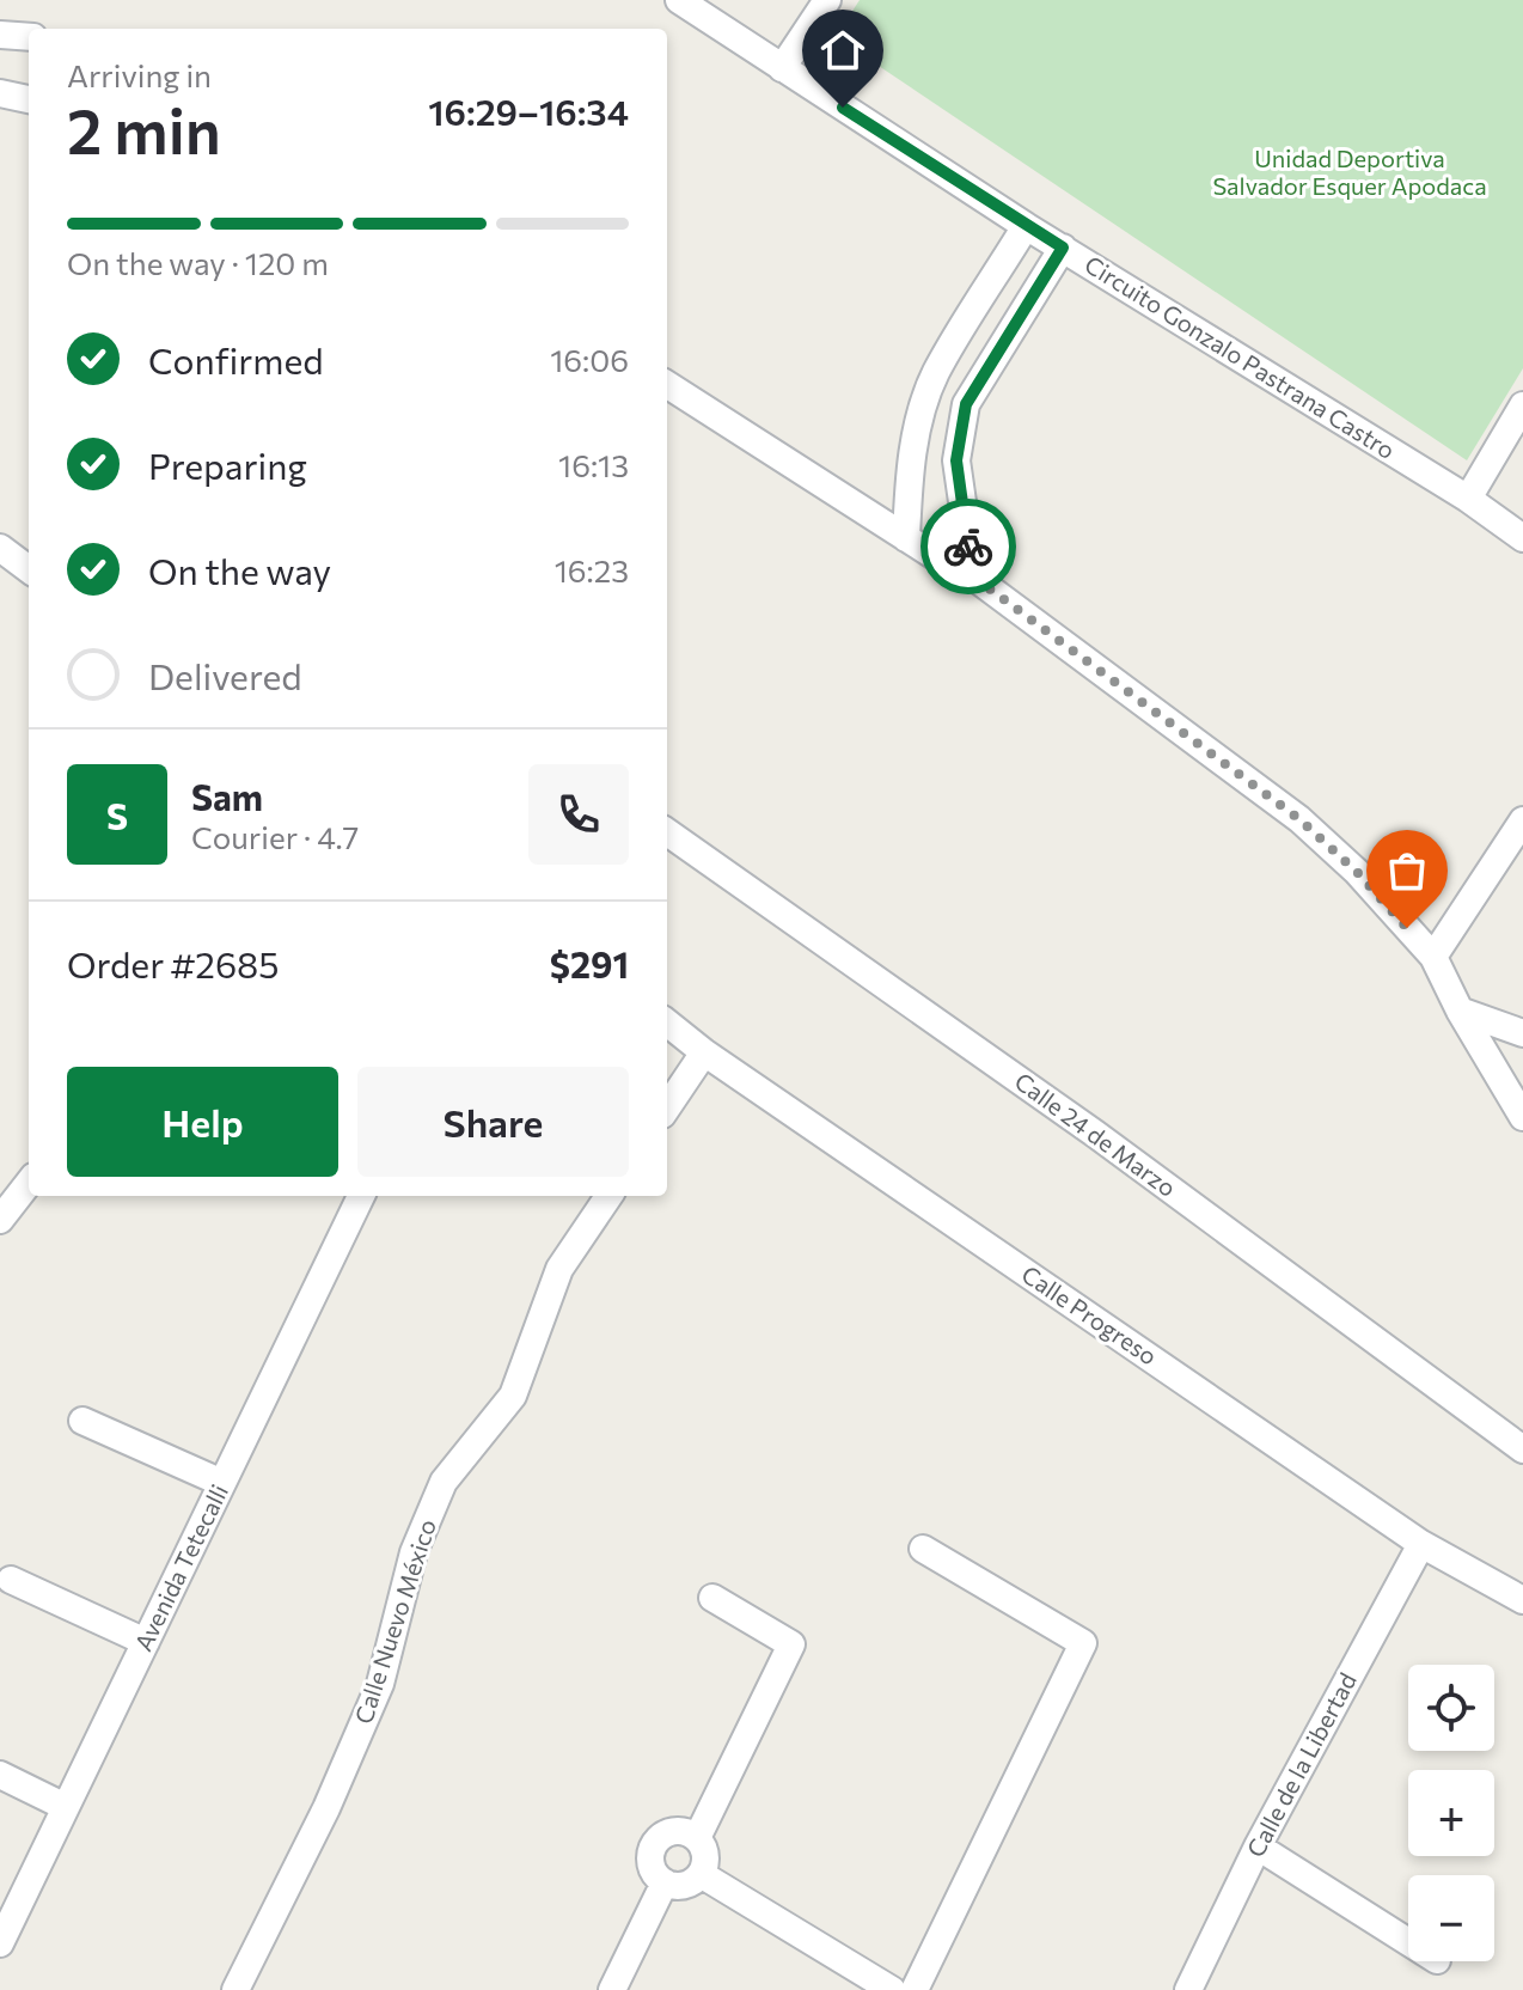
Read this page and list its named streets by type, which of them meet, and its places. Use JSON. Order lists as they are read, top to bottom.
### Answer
{
  "streets": {
    "street": [
      "Circuito Gonzalo Pastrana Castro",
      "Calle 24 de Marzo",
      "Calle Progreso",
      "Avenida Tetecalli",
      "Calle Nuevo México",
      "Calle de la Libertad"
    ]
  },
  "crossings": [
    ["Calle Progreso", "Calle de la Libertad"]
  ],
  "parks": ["Unidad Deportiva Salvador Esquer Apodaca"],
  "page": {
    "heading": ["2 min", "Arriving in", "16:29–16:34"],
    "panel": [
      "Sam",
      "Courier · 4.7",
      "Order #2685",
      "$291"
    ],
    "bar": "On the way · 120 m",
    "list": [
      ["Confirmed", "16:06"],
      ["Preparing", "16:13"],
      ["On the way", "16:23"],
      "Delivered"
    ],
    "round": "S",
    "buttons": ["Help", "Share"],
    "map_buttons": ["+", "−"]
  }
}
